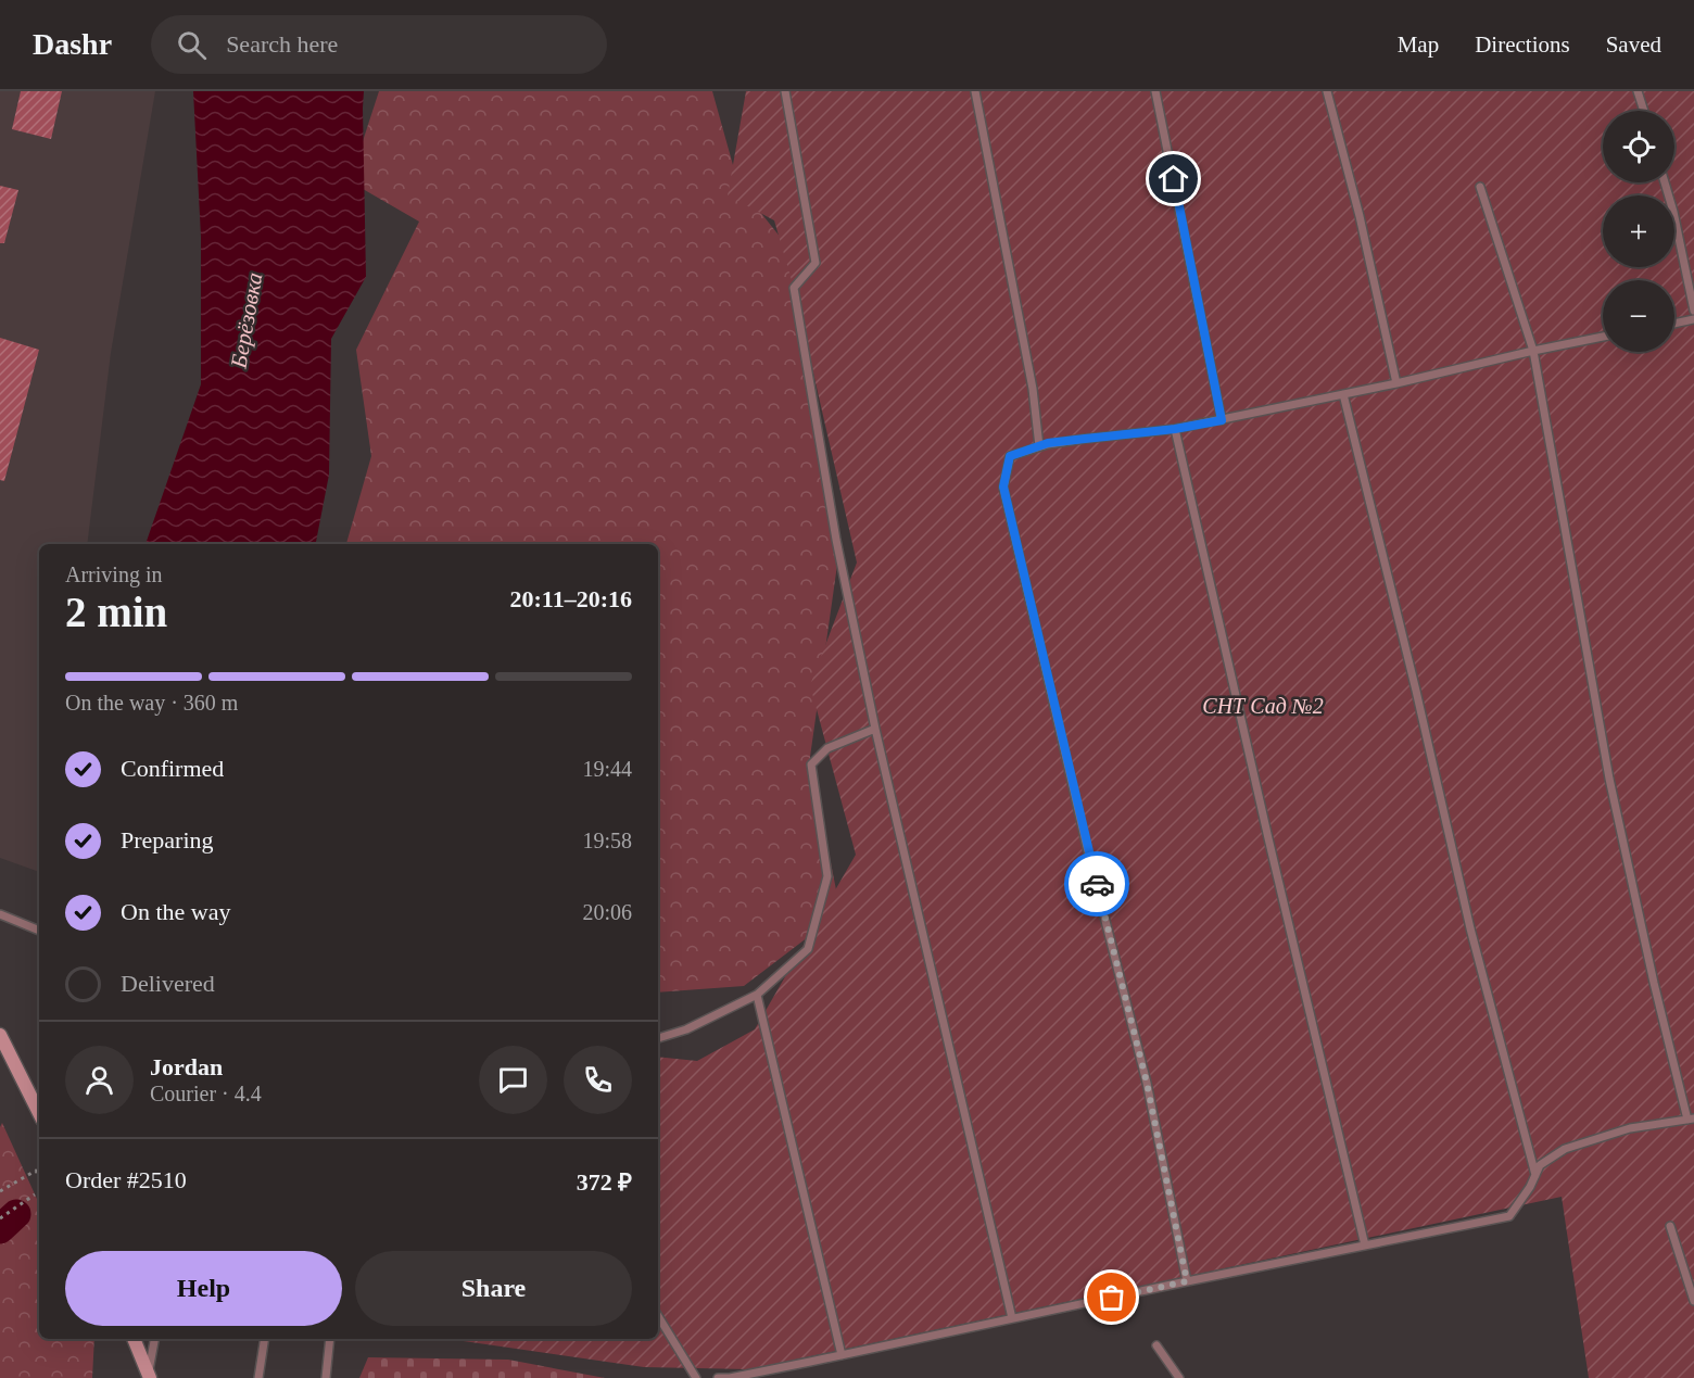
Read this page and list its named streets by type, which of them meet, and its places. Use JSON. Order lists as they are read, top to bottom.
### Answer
{
  "water": ["Берёзовка"],
  "parks": ["СНТ Сад №2"],
  "page": {
    "header": "Dashr",
    "search": "Search here",
    "nav": ["Map", "Directions", "Saved"],
    "map_buttons": ["+", "−"],
    "heading": ["2 min", "Arriving in", "20:11–20:16"],
    "panel": [
      "Jordan",
      "Courier · 4.4",
      "Order #2510",
      "372 ₽"
    ],
    "bar": "On the way · 360 m",
    "list": [
      ["Confirmed", "19:44"],
      ["Preparing", "19:58"],
      ["On the way", "20:06"],
      "Delivered"
    ],
    "buttons": ["Help", "Share"]
  }
}
